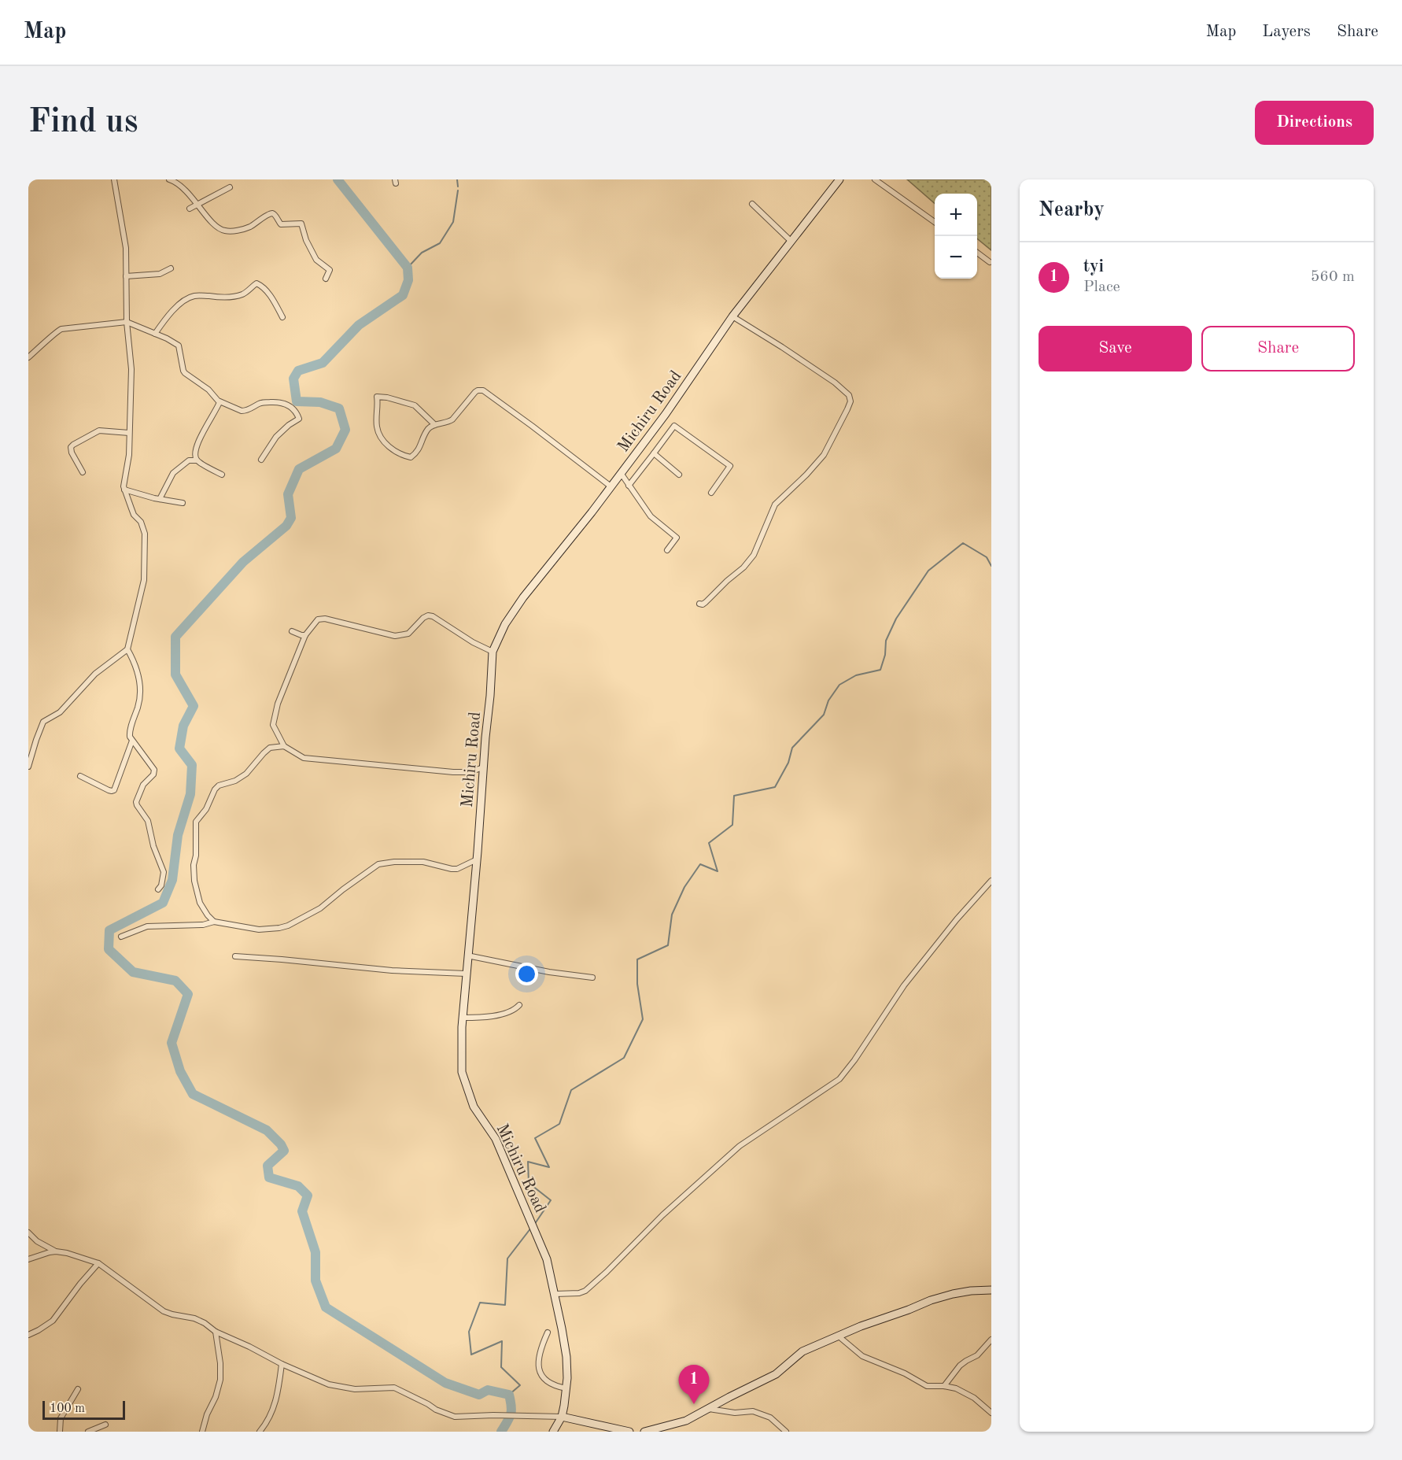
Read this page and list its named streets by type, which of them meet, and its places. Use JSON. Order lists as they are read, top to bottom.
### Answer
{
  "streets": {
    "street": ["Michiru Road"]
  },
  "scale_bar": "100 m",
  "page": {
    "header": "Map",
    "nav": ["Map", "Layers", "Share"],
    "buttons": [
      "Directions",
      ["Save", "Share"]
    ],
    "title": "Find us",
    "heading": "Nearby",
    "map_buttons": ["+", "−"],
    "list": [
      {
        "mark": "1",
        "name": "tyi",
        "note": "Place",
        "value": "560 m"
      }
    ],
    "pins": "1",
    "scale": "100 m"
  }
}
